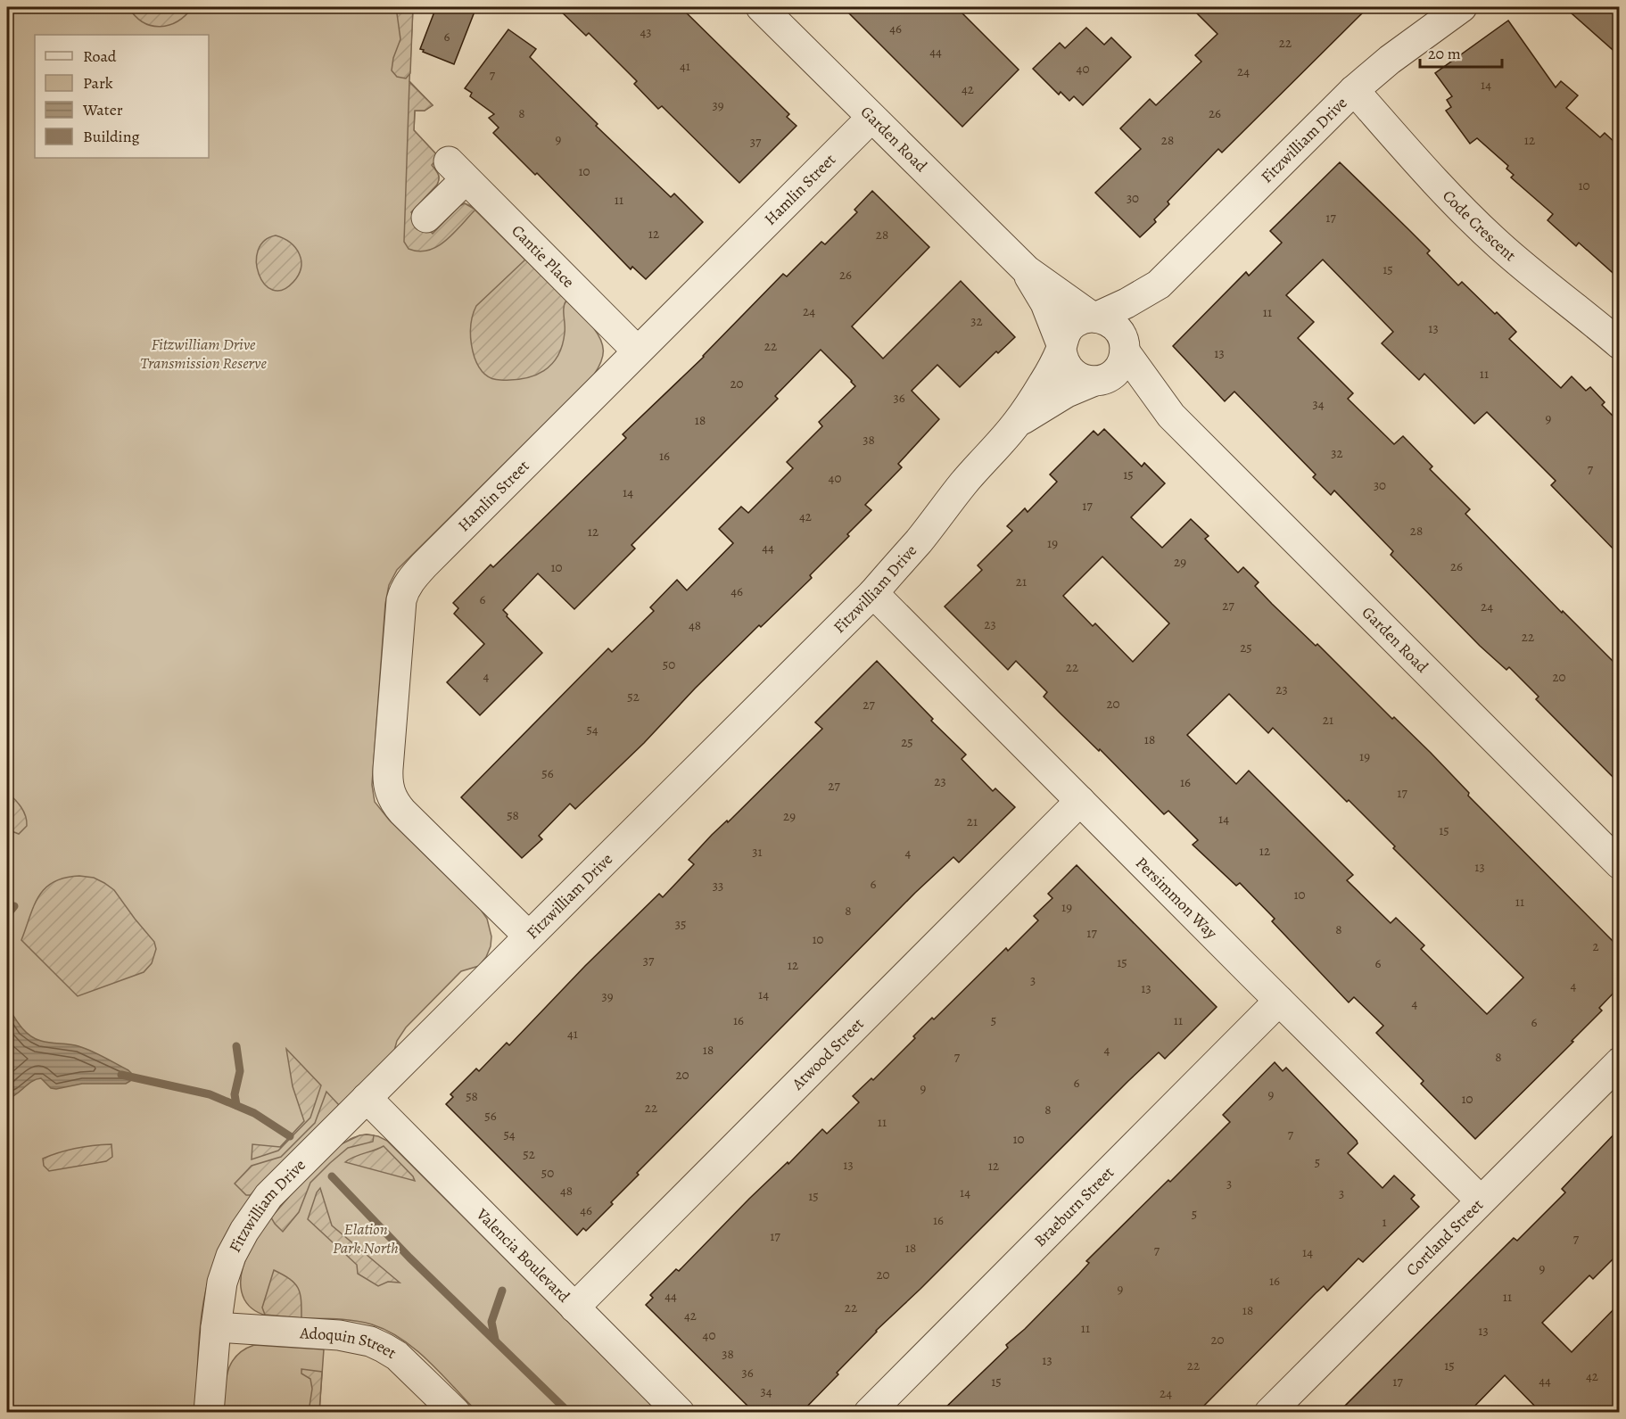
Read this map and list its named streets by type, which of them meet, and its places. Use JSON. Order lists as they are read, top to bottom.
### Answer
{
  "streets": {
    "street": [
      "Garden Road",
      "Fitzwilliam Drive",
      "Hamlin Street",
      "Code Crescent",
      "Cantie Place",
      "Persimmon Way",
      "Atwood Street",
      "Braeburn Street",
      "Cortland Street",
      "Valencia Boulevard",
      "Adoquin Street"
    ]
  },
  "crossings": [
    ["Garden Road", "Fitzwilliam Drive"],
    ["Garden Road", "Hamlin Street"],
    ["Fitzwilliam Drive", "Hamlin Street"],
    ["Fitzwilliam Drive", "Code Crescent"],
    ["Fitzwilliam Drive", "Persimmon Way"],
    ["Fitzwilliam Drive", "Valencia Boulevard"],
    ["Fitzwilliam Drive", "Adoquin Street"],
    ["Hamlin Street", "Cantie Place"],
    ["Persimmon Way", "Atwood Street"],
    ["Persimmon Way", "Braeburn Street"],
    ["Persimmon Way", "Cortland Street"],
    ["Atwood Street", "Valencia Boulevard"]
  ],
  "parks": ["Fitzwilliam Drive Transmission Reserve", "Elation Park North"],
  "house_numbers": [
    "46",
    "43",
    "6",
    "22",
    "44",
    "41",
    "40",
    "24",
    "7",
    "14",
    "42",
    "39",
    "8",
    "26",
    "9",
    "28",
    "12",
    "37",
    "10",
    "10",
    "30",
    "11",
    "17",
    "12",
    "28",
    "15",
    "26",
    "24",
    "11",
    "32",
    "13",
    "22",
    "13",
    "11",
    "20",
    "36",
    "34",
    "9",
    "18",
    "38",
    "32",
    "16",
    "7",
    "15",
    "40",
    "30",
    "14",
    "17",
    "42",
    "28",
    "12",
    "19",
    "44",
    "29",
    "26",
    "10",
    "21",
    "46",
    "6",
    "27",
    "24",
    "23",
    "48",
    "22",
    "25",
    "50",
    "22",
    "4",
    "20",
    "23",
    "52",
    "20",
    "27",
    "21",
    "54",
    "18",
    "25",
    "19",
    "56",
    "23",
    "16",
    "27",
    "17",
    "58",
    "29",
    "14",
    "21",
    "15",
    "12",
    "31",
    "4",
    "13",
    "6",
    "33",
    "10",
    "11",
    "19",
    "8",
    "35",
    "8",
    "17",
    "10",
    "2",
    "37",
    "15",
    "6",
    "12",
    "3",
    "4",
    "13",
    "14",
    "39",
    "4",
    "16",
    "5",
    "11",
    "6",
    "41",
    "18",
    "4",
    "7",
    "8",
    "20",
    "6",
    "9",
    "9",
    "58",
    "10",
    "22",
    "8",
    "56",
    "11",
    "54",
    "7",
    "10",
    "52",
    "5",
    "13",
    "12",
    "50",
    "3",
    "48",
    "14",
    "3",
    "15",
    "46",
    "5",
    "16",
    "1",
    "17",
    "7",
    "18",
    "7",
    "14",
    "9",
    "20",
    "16",
    "9",
    "44",
    "11",
    "22",
    "18",
    "42",
    "11",
    "13",
    "40",
    "20",
    "38",
    "13",
    "22",
    "15",
    "36",
    "42",
    "44",
    "15",
    "17",
    "34",
    "24"
  ],
  "legend": [
    "Road",
    "Park",
    "Water",
    "Building"
  ],
  "scale_bar": "20 m"
}
